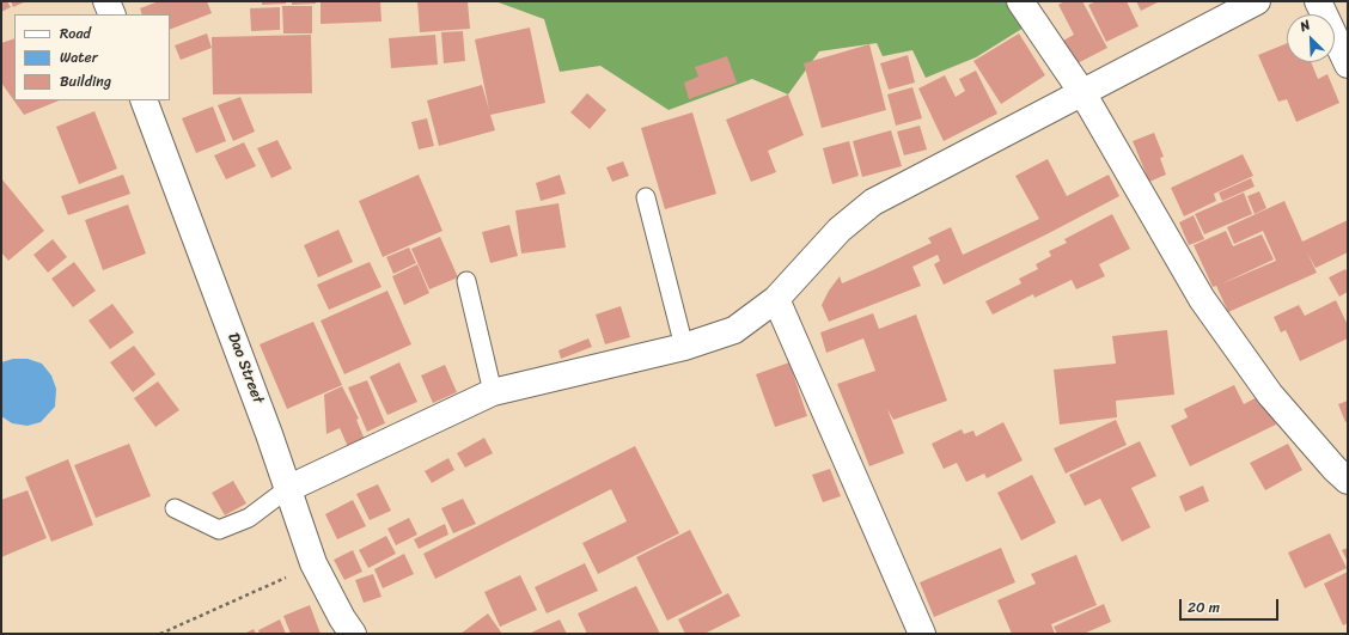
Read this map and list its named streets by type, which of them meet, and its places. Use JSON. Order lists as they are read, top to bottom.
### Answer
{
  "streets": {
    "street": ["Dao Street"]
  },
  "legend": ["Road", "Water", "Building"],
  "scale_bar": "20 m",
  "north": "top left"
}
